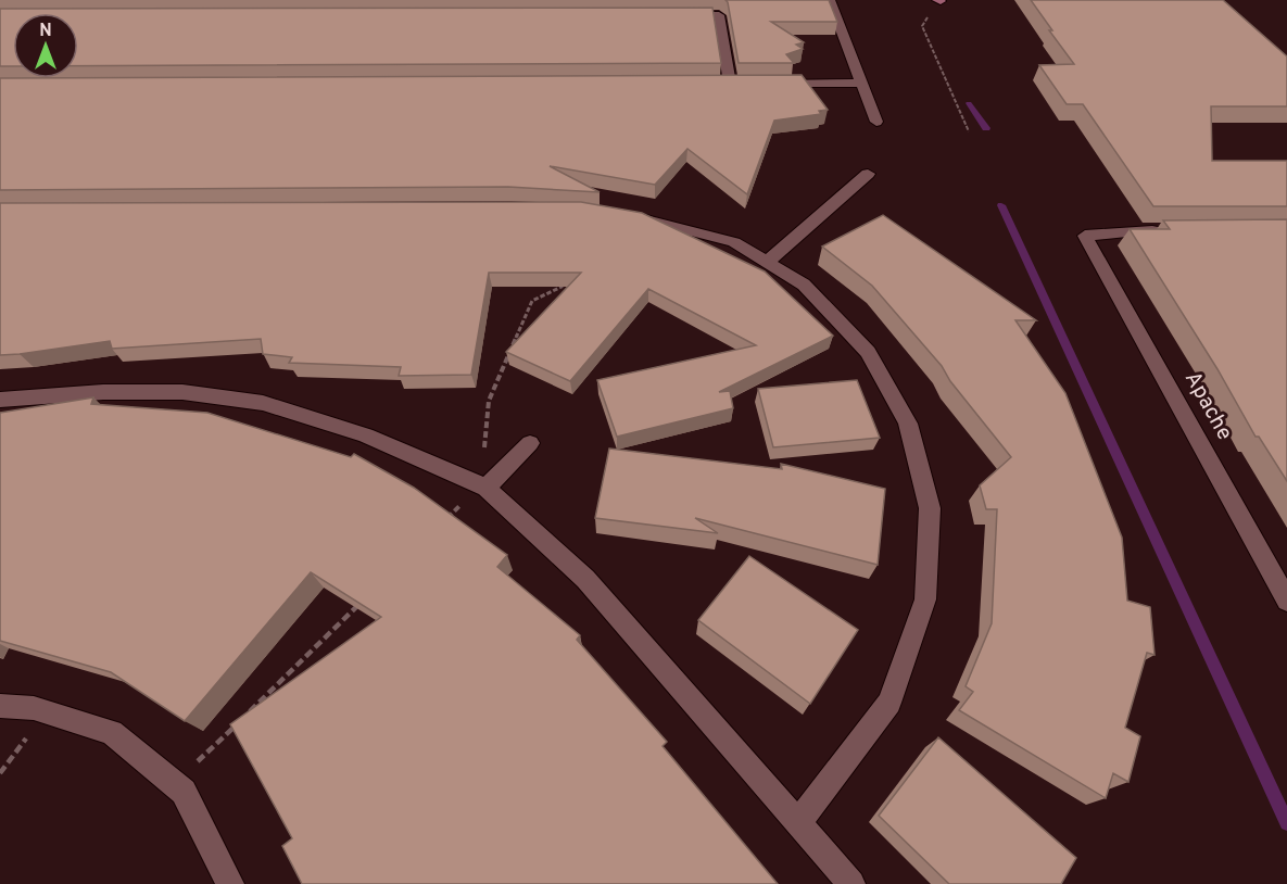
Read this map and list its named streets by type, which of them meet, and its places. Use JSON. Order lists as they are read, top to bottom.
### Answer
{
  "streets": {
    "lane": ["Apache"]
  },
  "north": "top"
}
